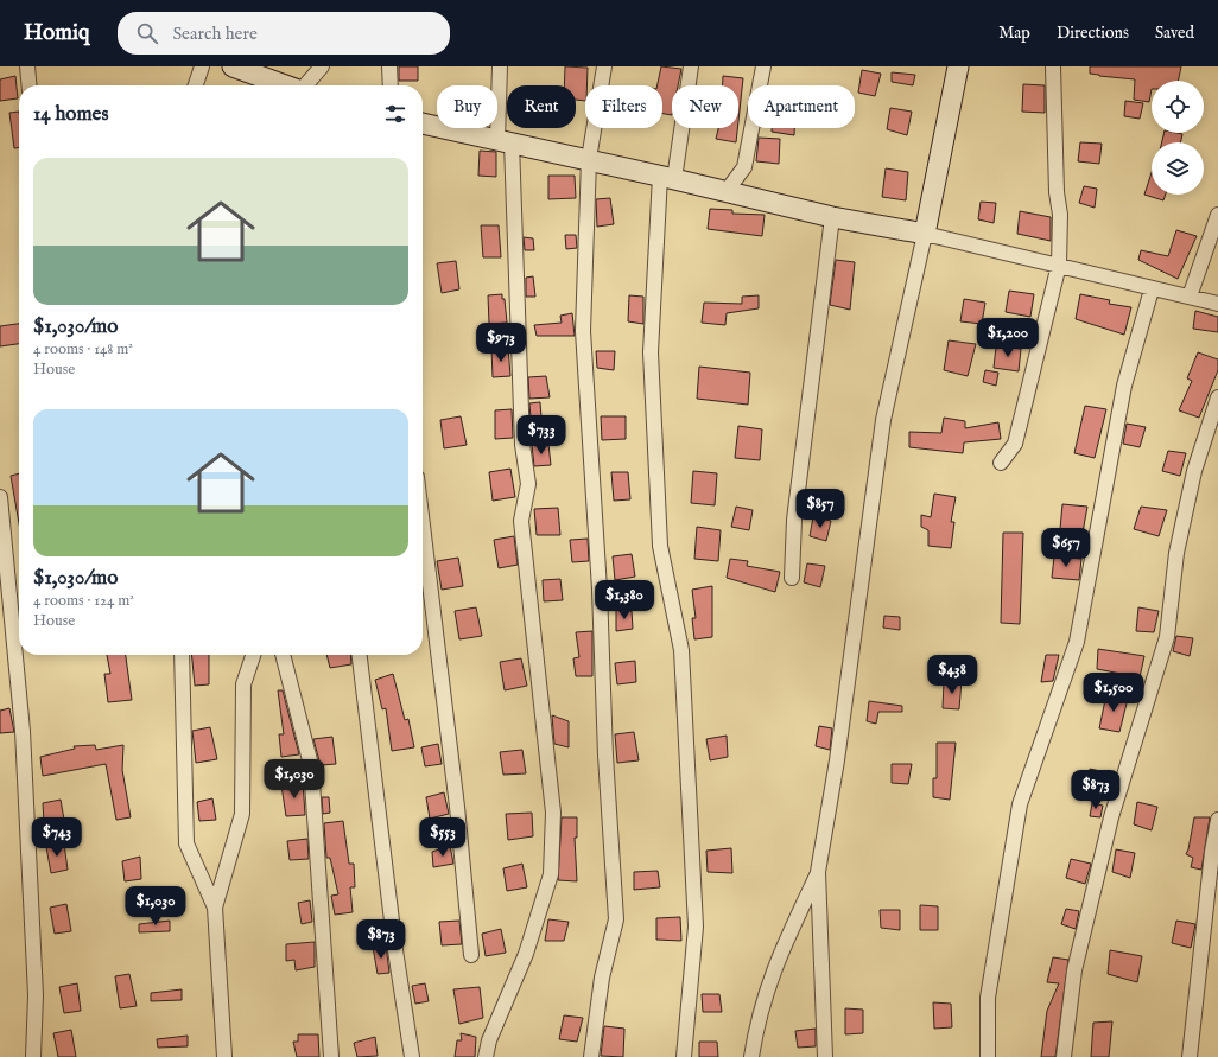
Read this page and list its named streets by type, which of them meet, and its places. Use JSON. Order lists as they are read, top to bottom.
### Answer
{
  "page": {
    "header": "Homiq",
    "search": "Search here",
    "nav": ["Map", "Directions", "Saved"],
    "chip": [
      "Buy",
      "Rent",
      "Filters",
      "New",
      "Apartment"
    ],
    "heading": "14 homes",
    "list": [
      {
        "name": "$1,030/mo",
        "note": "4 rooms · 148 m² · House"
      },
      {
        "name": "$1,030/mo",
        "note": "4 rooms · 124 m² · House"
      }
    ],
    "price": [
      "$1,200",
      "$973",
      "$733",
      "$857",
      "$657",
      "$1,380",
      "$438",
      "$1,500",
      "$1,030",
      "$873",
      "$743",
      "$553",
      "$1,030",
      "$873"
    ]
  }
}
